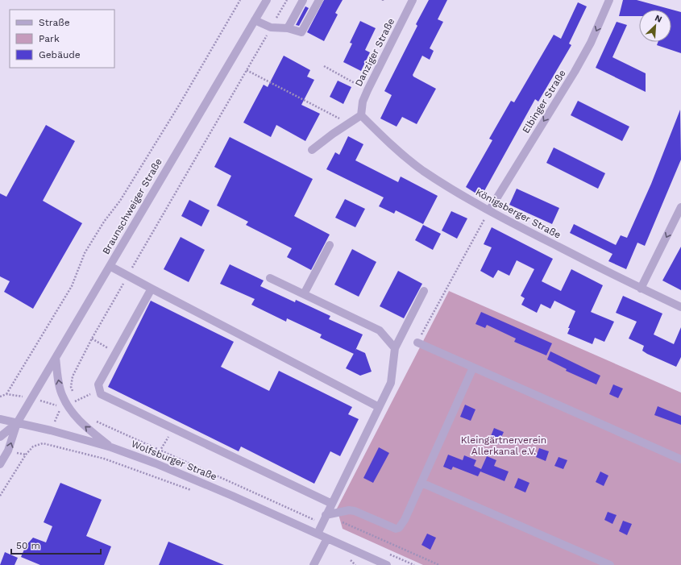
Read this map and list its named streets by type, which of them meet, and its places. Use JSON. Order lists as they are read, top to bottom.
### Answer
{
  "streets": {
    "street": [
      "Danziger Straße",
      "Elbinger Straße",
      "Braunschweiger Straße",
      "Königsberger Straße",
      "Wolfsburger Straße"
    ]
  },
  "crossings": [
    ["Danziger Straße", "Königsberger Straße"],
    ["Elbinger Straße", "Königsberger Straße"],
    ["Braunschweiger Straße", "Wolfsburger Straße"]
  ],
  "one_way": ["Elbinger Straße"],
  "parks": ["Kleingärtnerverein Allerkanal e.V."],
  "legend": ["Straße", "Park", "Gebäude"],
  "scale_bar": "50 m",
  "north": "top right"
}
